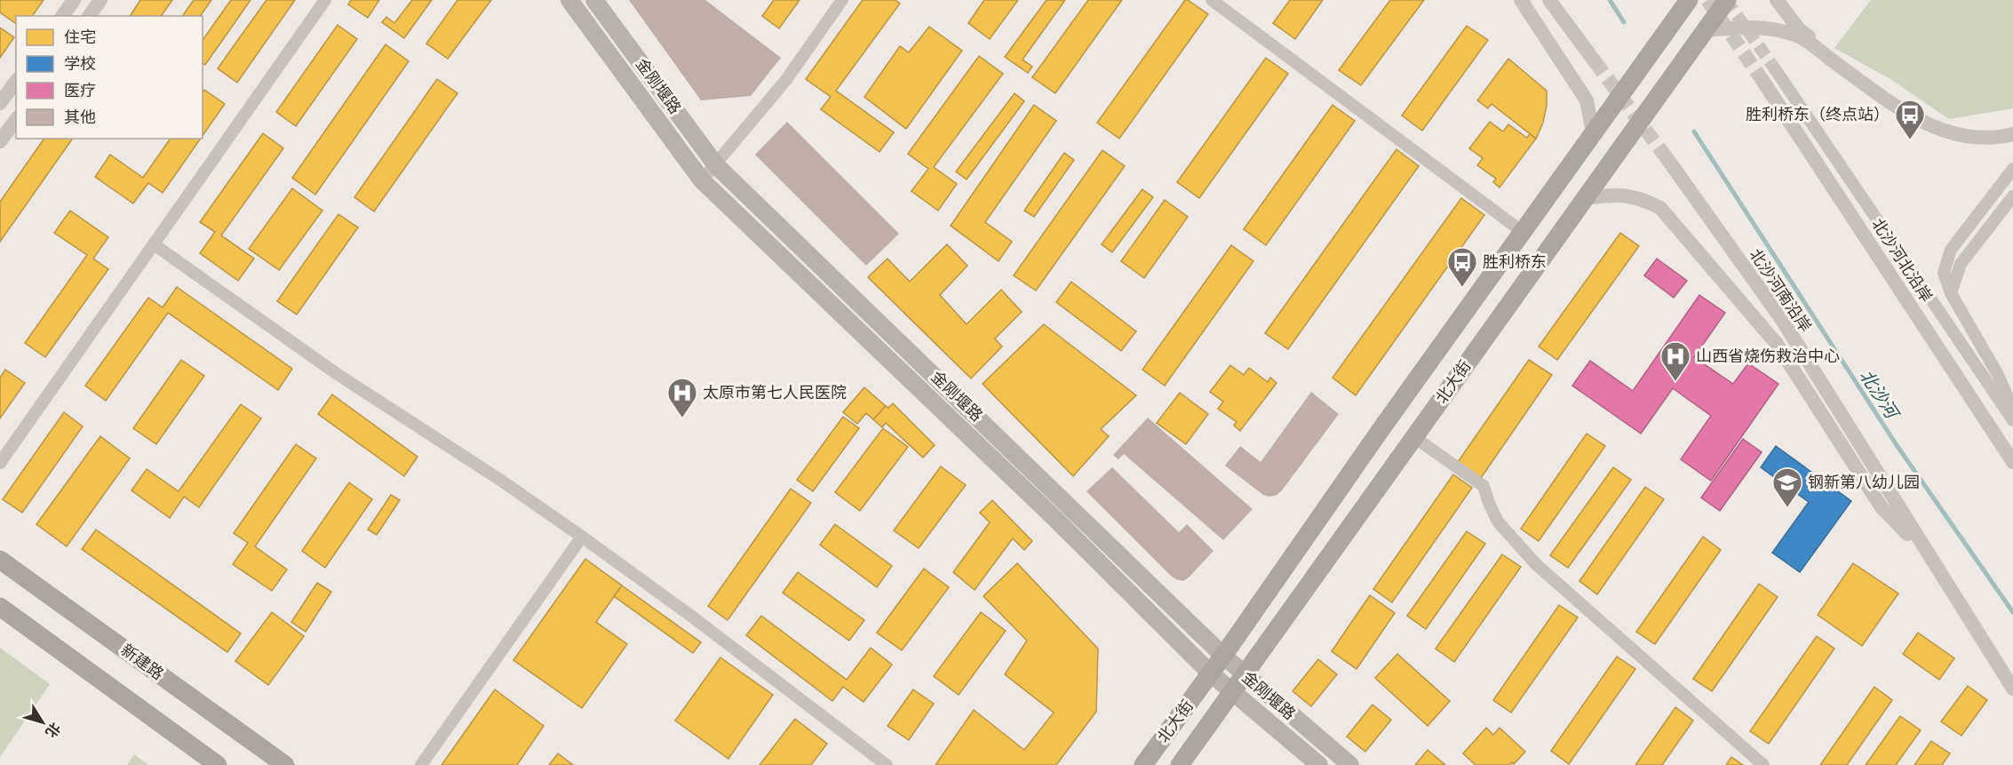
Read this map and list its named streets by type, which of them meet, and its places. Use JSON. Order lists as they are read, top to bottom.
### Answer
{
  "streets": {
    "main road": ["金刚堰路", "北大街", "新建路"],
    "street": ["北沙河北沿岸", "北沙河南沿岸"]
  },
  "crossings": [
    ["金刚堰路", "北大街"]
  ],
  "water": ["北沙河"],
  "places": {
    "bus stop": ["胜利桥东（终点站）", "胜利桥东"],
    "hospital": ["山西省烧伤救治中心", "太原市第七人民医院"],
    "school or university": ["钢新第八幼儿园"]
  },
  "legend": [
    "住宅",
    "学校",
    "医疗",
    "其他"
  ],
  "north": "bottom right"
}
